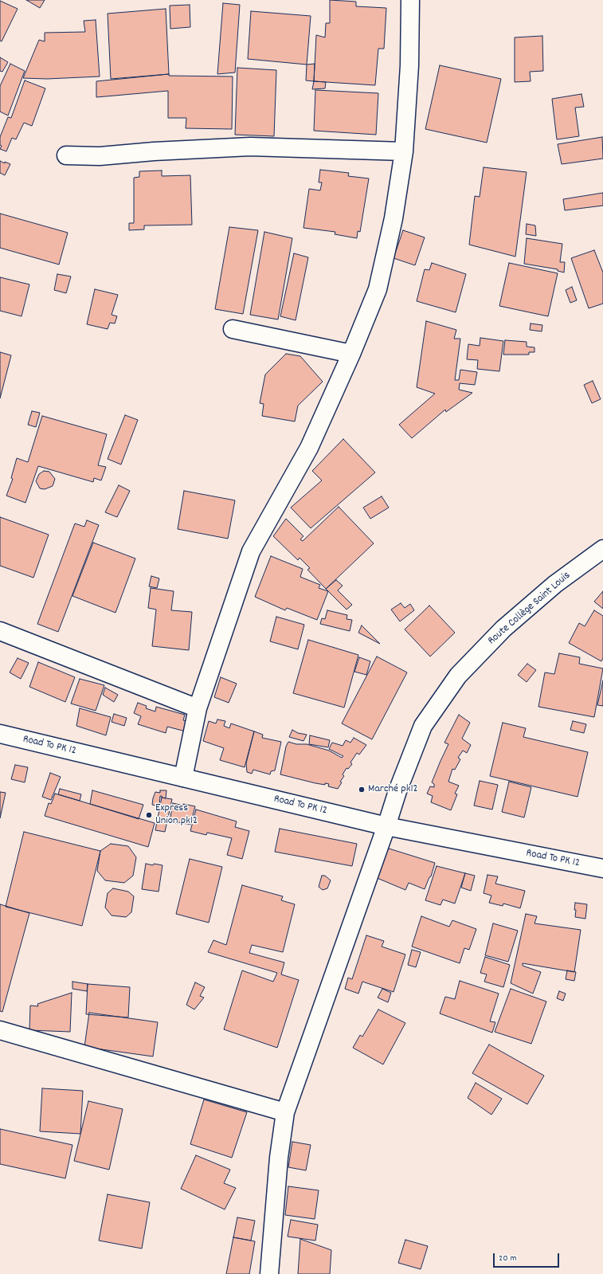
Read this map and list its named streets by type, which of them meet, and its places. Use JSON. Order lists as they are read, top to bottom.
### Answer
{
  "streets": {
    "street": ["Route Collège Saint Louis", "Road To PK 12"]
  },
  "crossings": [
    ["Route Collège Saint Louis", "Road To PK 12"]
  ],
  "places": ["Marché pk12", "Express Union pk12"],
  "scale_bar": "20 m"
}
